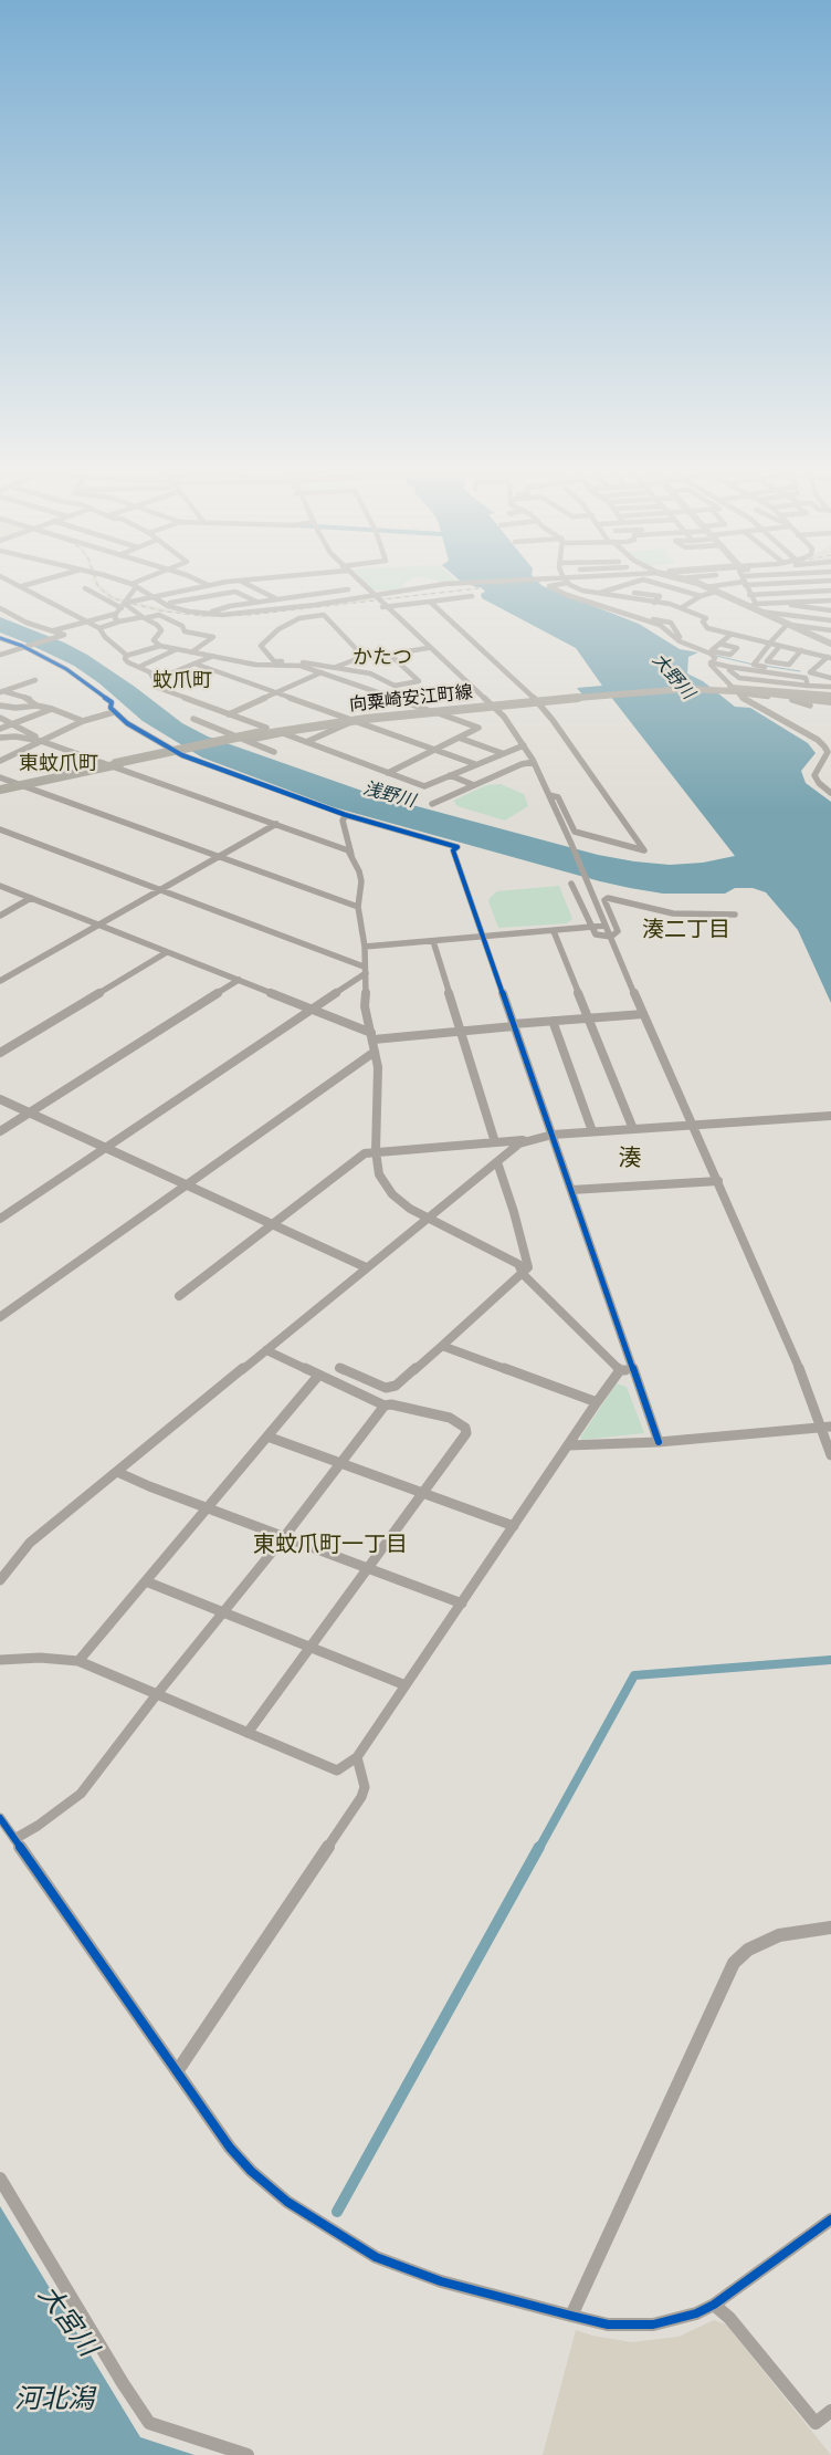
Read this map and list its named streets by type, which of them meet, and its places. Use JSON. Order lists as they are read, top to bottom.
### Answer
{
  "streets": {
    "main road": ["向粟崎安江町線"]
  },
  "districts": [
    "かたつ",
    "蚊爪町",
    "東蚊爪町",
    "湊二丁目",
    "湊",
    "東蚊爪町一丁目"
  ],
  "water": [
    "大野川",
    "浅野川",
    "大宮川",
    "河北潟"
  ]
}
